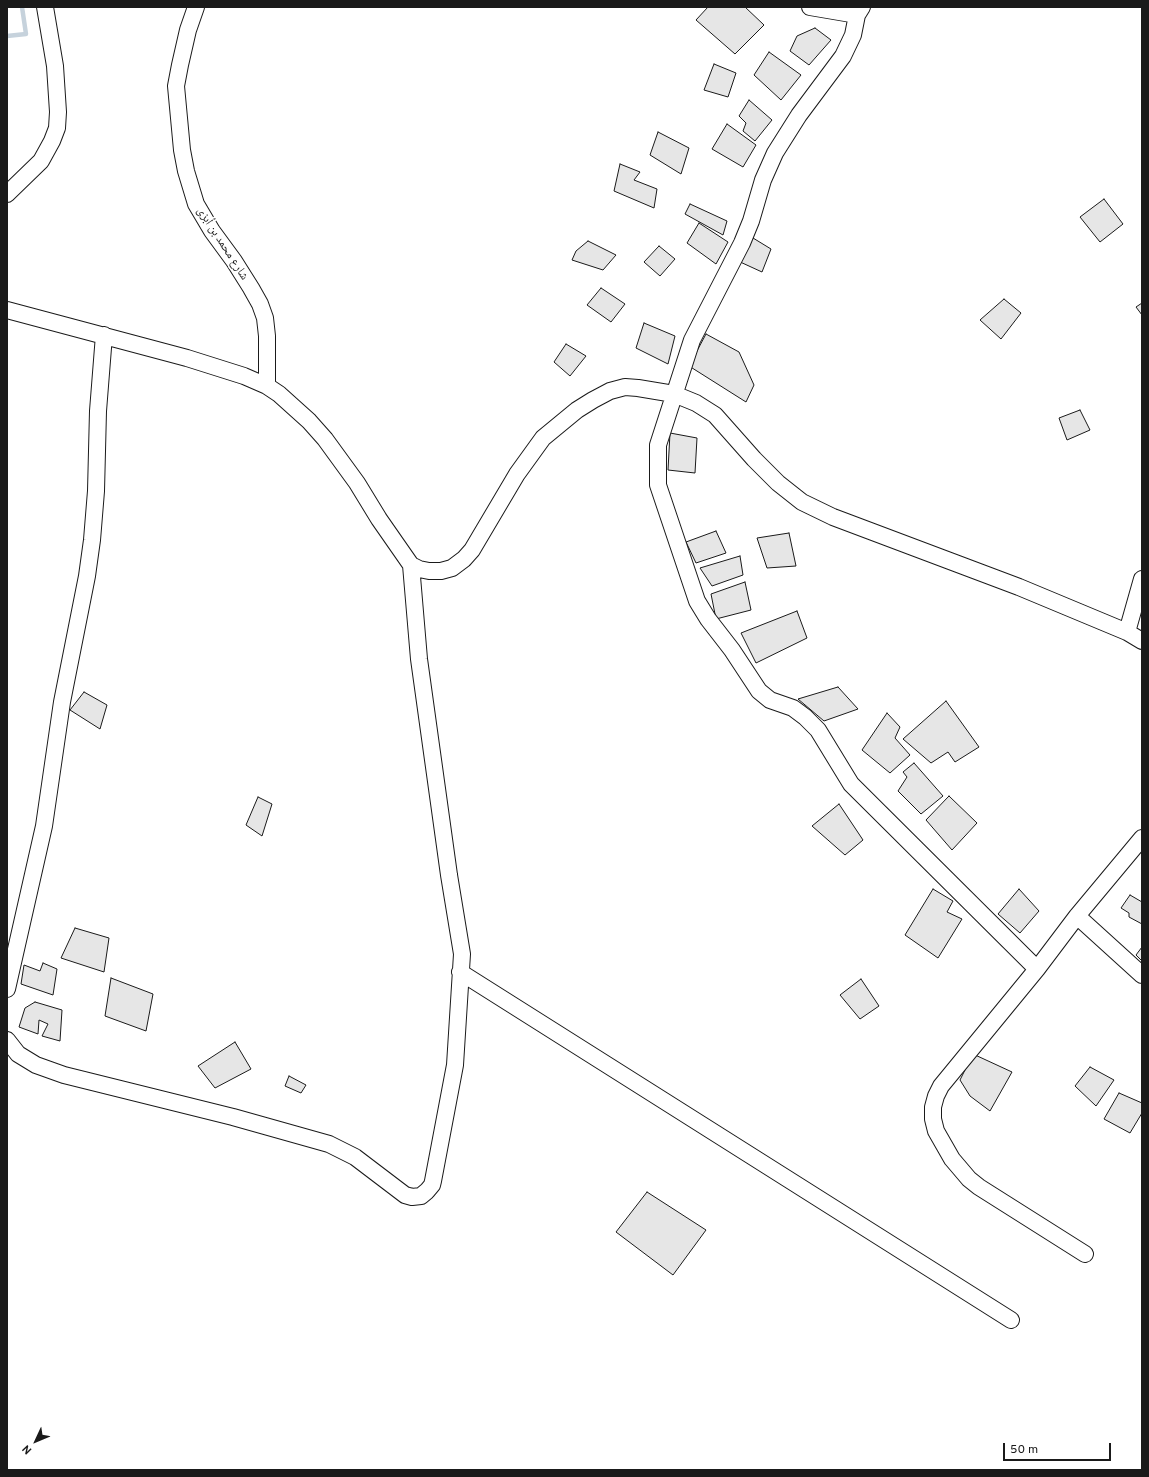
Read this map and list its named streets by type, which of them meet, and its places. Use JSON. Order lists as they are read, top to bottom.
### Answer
{
  "streets": {
    "street": ["شارع محمد بن أبزى"]
  },
  "scale_bar": "50 m",
  "north": "bottom left"
}
